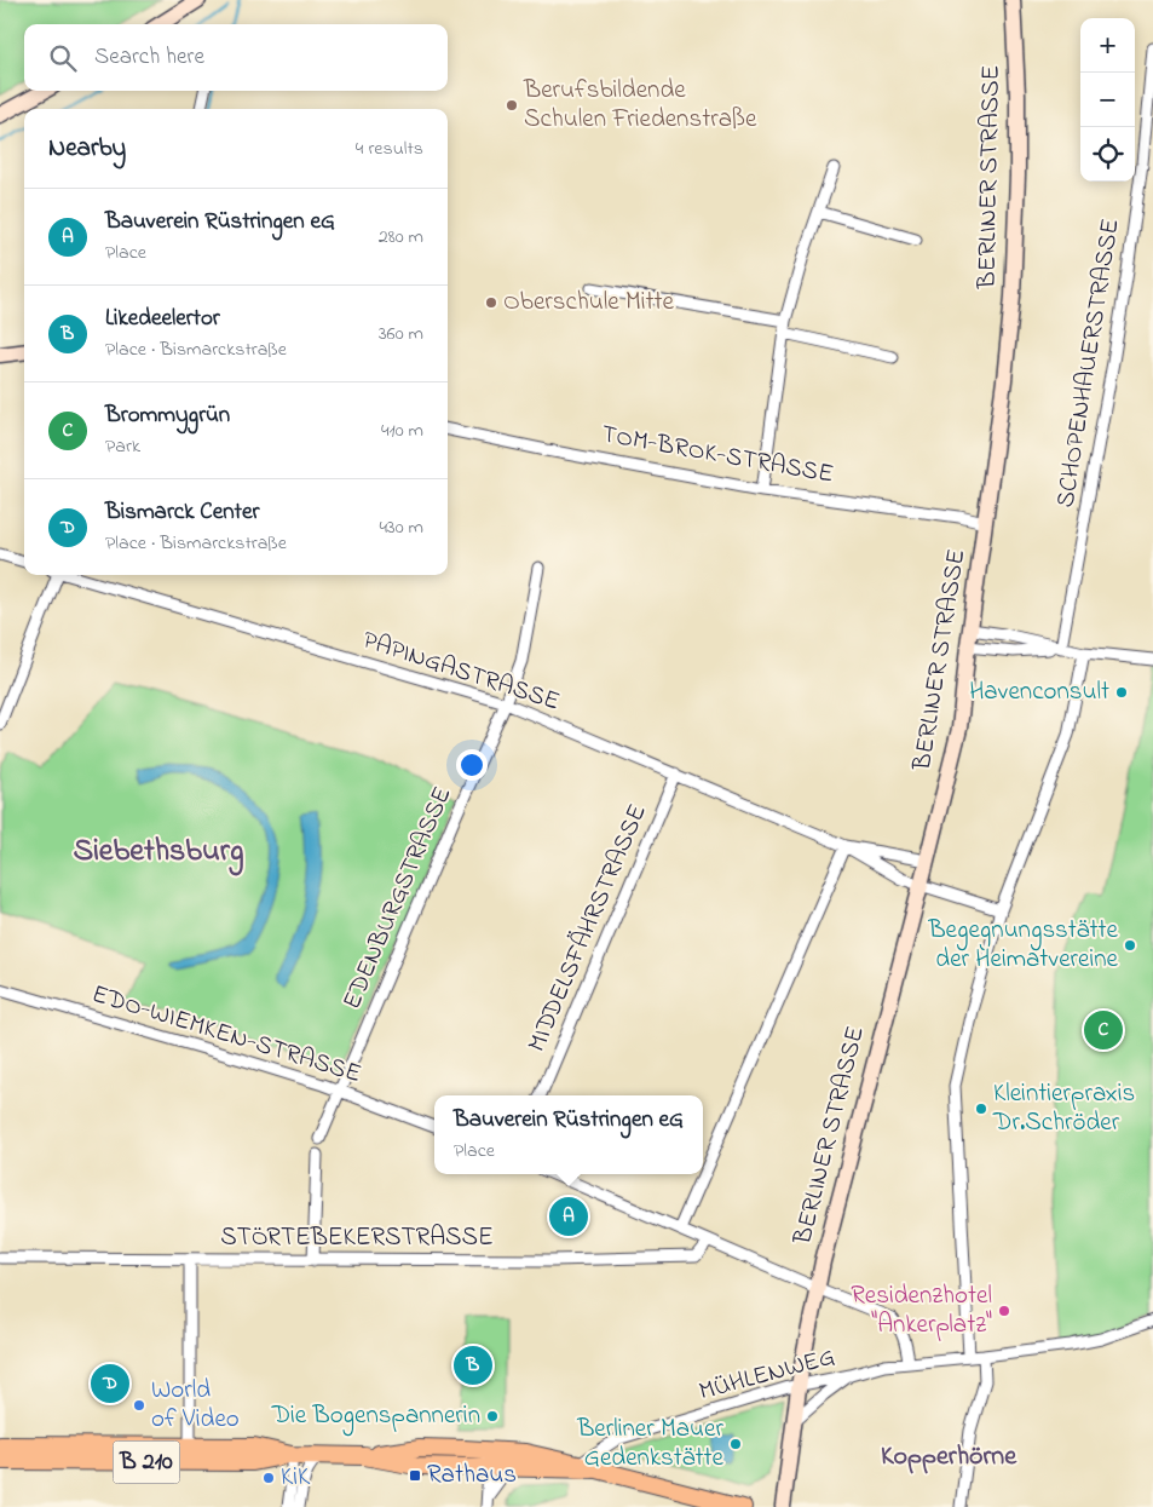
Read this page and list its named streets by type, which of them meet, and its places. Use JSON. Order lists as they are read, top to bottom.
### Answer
{
  "streets": {
    "main road": ["BERLINER STRASSE", "B 210"],
    "street": [
      "SCHOPENHAUERSTRASSE",
      "TOM-BROK-STRASSE",
      "PAPINGASTRASSE",
      "EDENBURGSTRASSE",
      "MIDDELSFÄHRSTRASSE",
      "EDO-WIEMKEN-STRASSE",
      "STÖRTEBEKERSTRASSE",
      "MÜHLENWEG"
    ]
  },
  "crossings": [
    ["BERLINER STRASSE", "TOM-BROK-STRASSE"],
    ["BERLINER STRASSE", "PAPINGASTRASSE"],
    ["BERLINER STRASSE", "MÜHLENWEG"],
    ["PAPINGASTRASSE", "EDENBURGSTRASSE"],
    ["PAPINGASTRASSE", "MIDDELSFÄHRSTRASSE"],
    ["EDENBURGSTRASSE", "EDO-WIEMKEN-STRASSE"],
    ["MÜHLENWEG", "B 210"]
  ],
  "districts": ["Siebethsburg", "Kopperhörne"],
  "places": {
    "other": [
      "Berufsbildende Schulen Friedenstraße",
      "Oberschule Mitte",
      "Havenconsult",
      "Begegnungsstätte der Heimatvereine",
      "Kleintierpraxis Dr.Schröder",
      "Residenzhotel \"Ankerplatz\"",
      "World of Video",
      "Die Bogenspannerin",
      "Berliner Mauer Gedenkstätte",
      "KiK"
    ],
    "transit": ["Rathaus"]
  },
  "page": {
    "map_buttons": ["+", "−"],
    "search": "Search here",
    "heading": ["Nearby", "4 results"],
    "list": [
      {
        "mark": "A",
        "name": "Bauverein Rüstringen eG",
        "note": "Place",
        "value": "280 m"
      },
      {
        "mark": "B",
        "name": "Likedeelertor",
        "note": "Place · Bismarckstraße",
        "value": "360 m"
      },
      {
        "mark": "C",
        "name": "Brommygrün",
        "note": "Park",
        "value": "410 m"
      },
      {
        "mark": "D",
        "name": "Bismarck Center",
        "note": "Place · Bismarckstraße",
        "value": "430 m"
      }
    ],
    "pins": [
      "C",
      "A",
      "B",
      "D"
    ],
    "popup": ["Bauverein Rüstringen eG", "Place"]
  }
}
